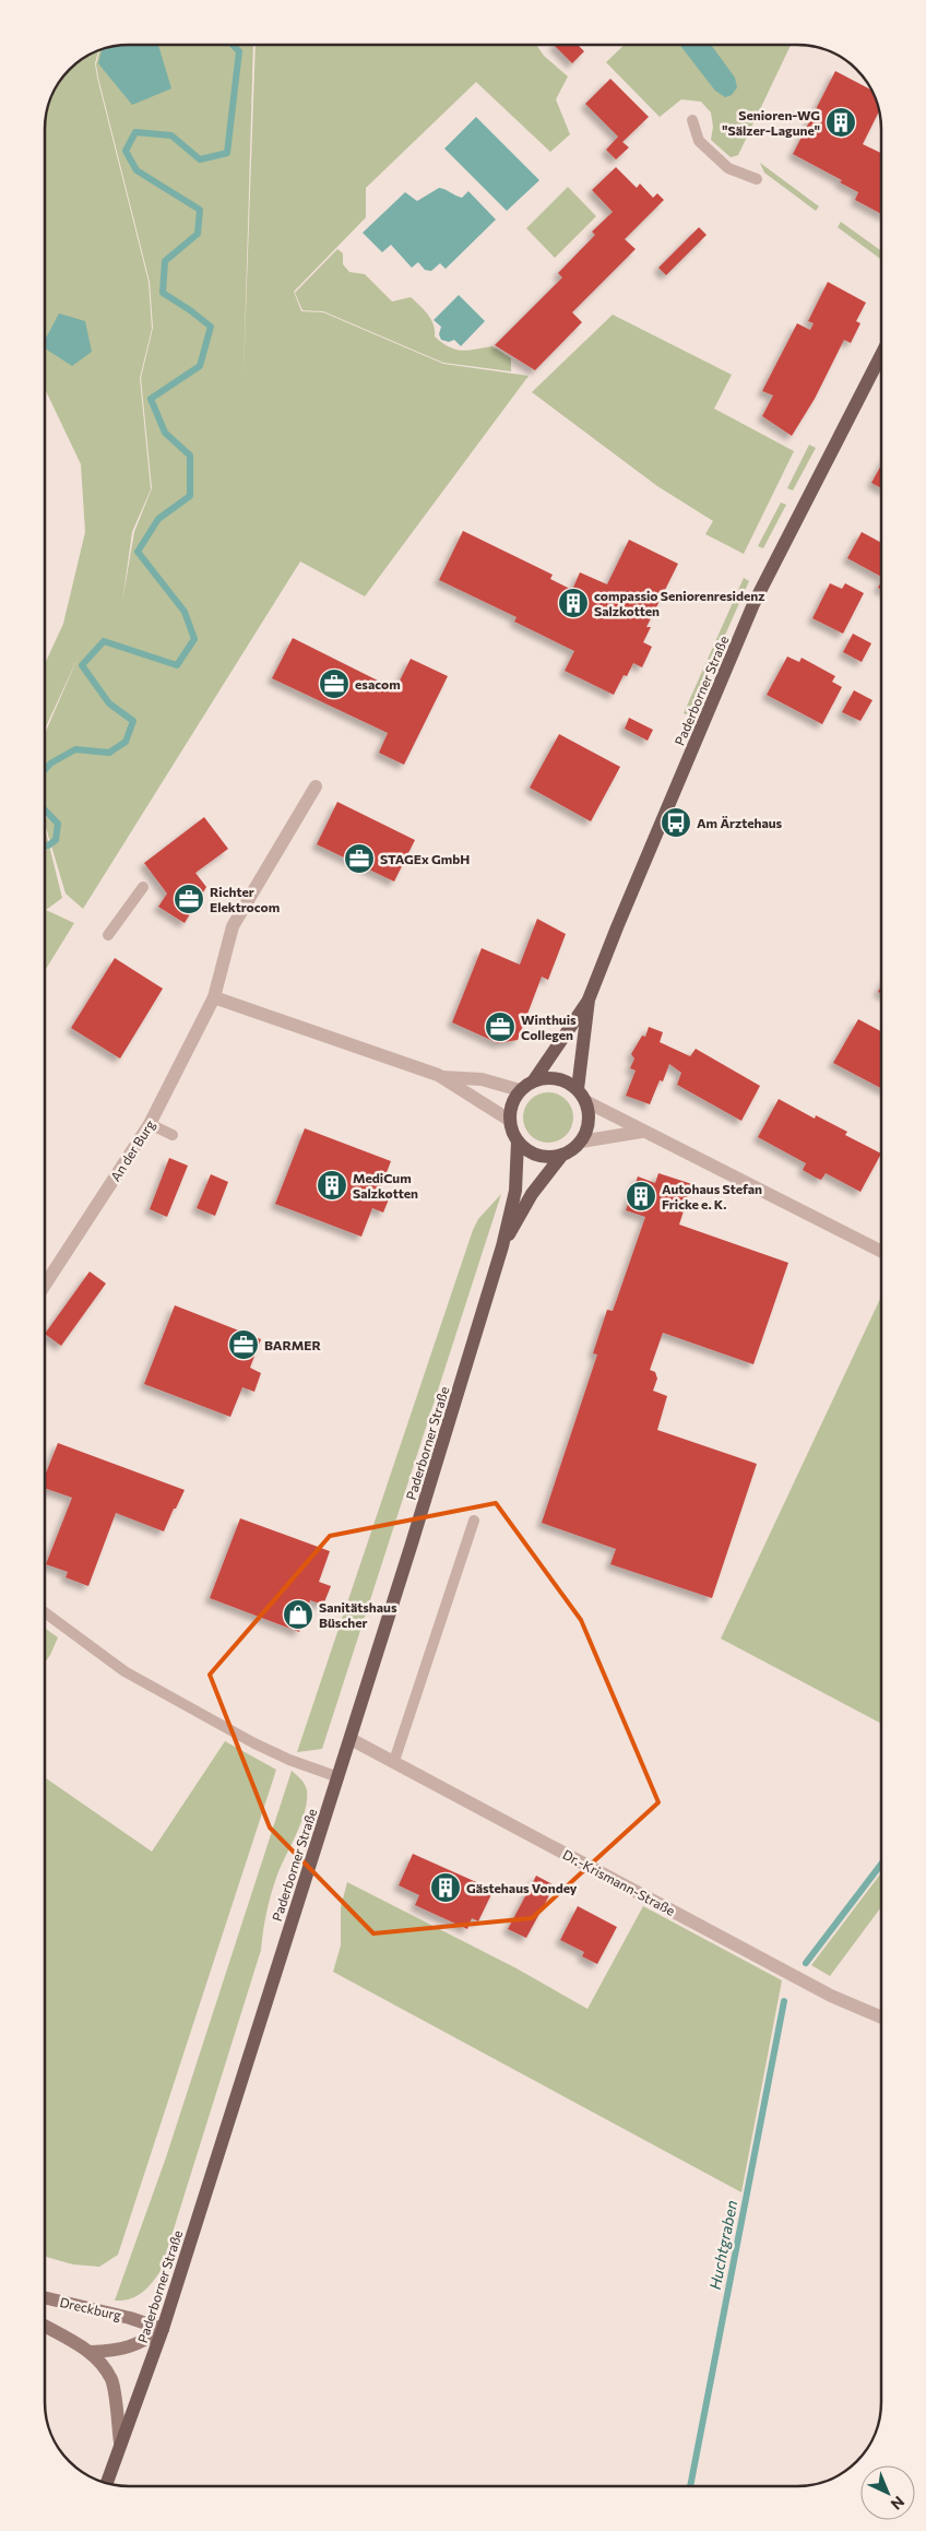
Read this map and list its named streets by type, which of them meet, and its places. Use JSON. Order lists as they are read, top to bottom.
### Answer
{
  "streets": {
    "main road": ["Paderborner Straße"],
    "street": ["An der Burg", "Dr.-Krismann-Straße", "Dreckburg"]
  },
  "crossings": [
    ["Paderborner Straße", "Dr.-Krismann-Straße"],
    ["Paderborner Straße", "Dreckburg"]
  ],
  "water": ["Huchtgraben"],
  "places": {
    "building": [
      "Senioren-WG \"Sälzer-Lagune\"",
      "compassio Seniorenresidenz Salzkotten",
      "MediCum Salzkotten",
      "Autohaus Stefan Fricke e. K.",
      "Gästehaus Vondey"
    ],
    "office": [
      "esacom",
      "STAGEx GmbH",
      "Richter Elektrocom",
      "Winthuis Collegen",
      "BARMER"
    ],
    "bus stop": ["Am Ärztehaus"],
    "shop": ["Sanitätshaus Büscher"]
  },
  "north": "bottom right"
}
